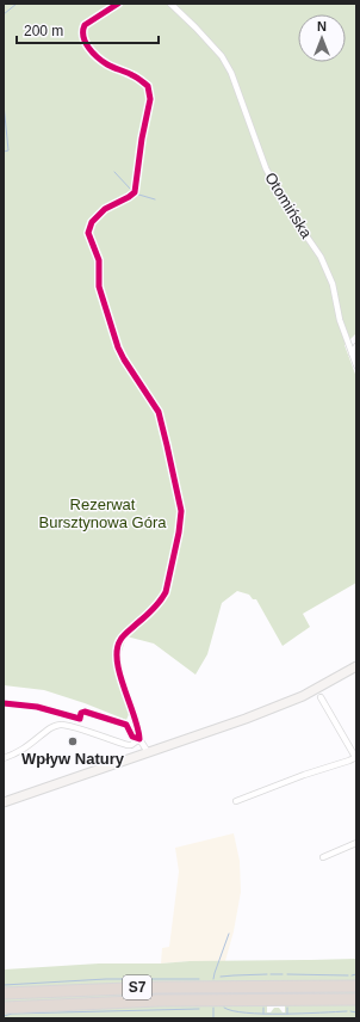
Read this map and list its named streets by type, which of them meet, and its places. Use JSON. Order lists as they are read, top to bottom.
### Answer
{
  "streets": {
    "highway": ["S7"],
    "street": ["Otomińska"]
  },
  "parks": ["Rezerwat Bursztynowa Góra"],
  "places": ["Wpływ Natury"],
  "scale_bar": "200 m",
  "north": "top"
}
